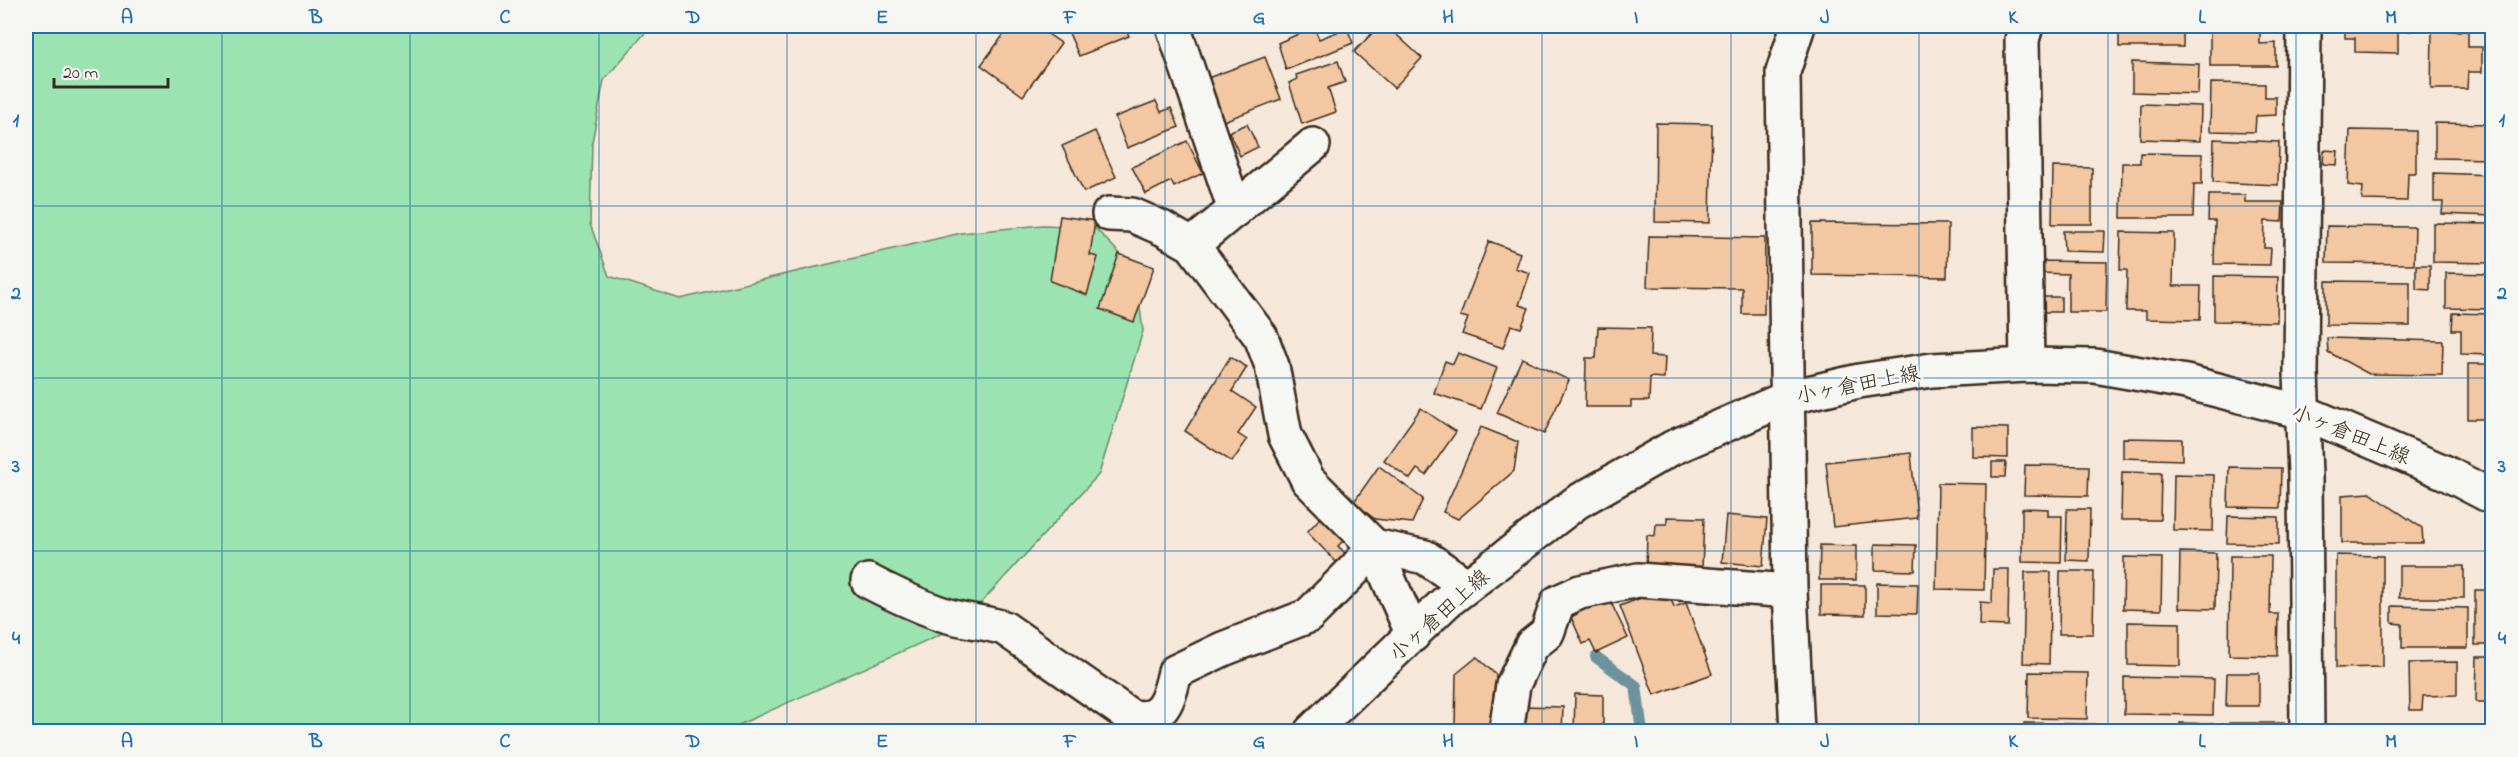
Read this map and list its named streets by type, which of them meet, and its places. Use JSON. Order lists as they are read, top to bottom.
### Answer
{
  "streets": {
    "street": ["小ヶ倉田上線"]
  },
  "scale_bar": "20 m",
  "grid": {
    "columns": [
      "A",
      "B",
      "C",
      "D",
      "E",
      "F",
      "G",
      "H",
      "I",
      "J",
      "K",
      "L",
      "M"
    ],
    "rows": [
      "1",
      "2",
      "3",
      "4"
    ]
  }
}
